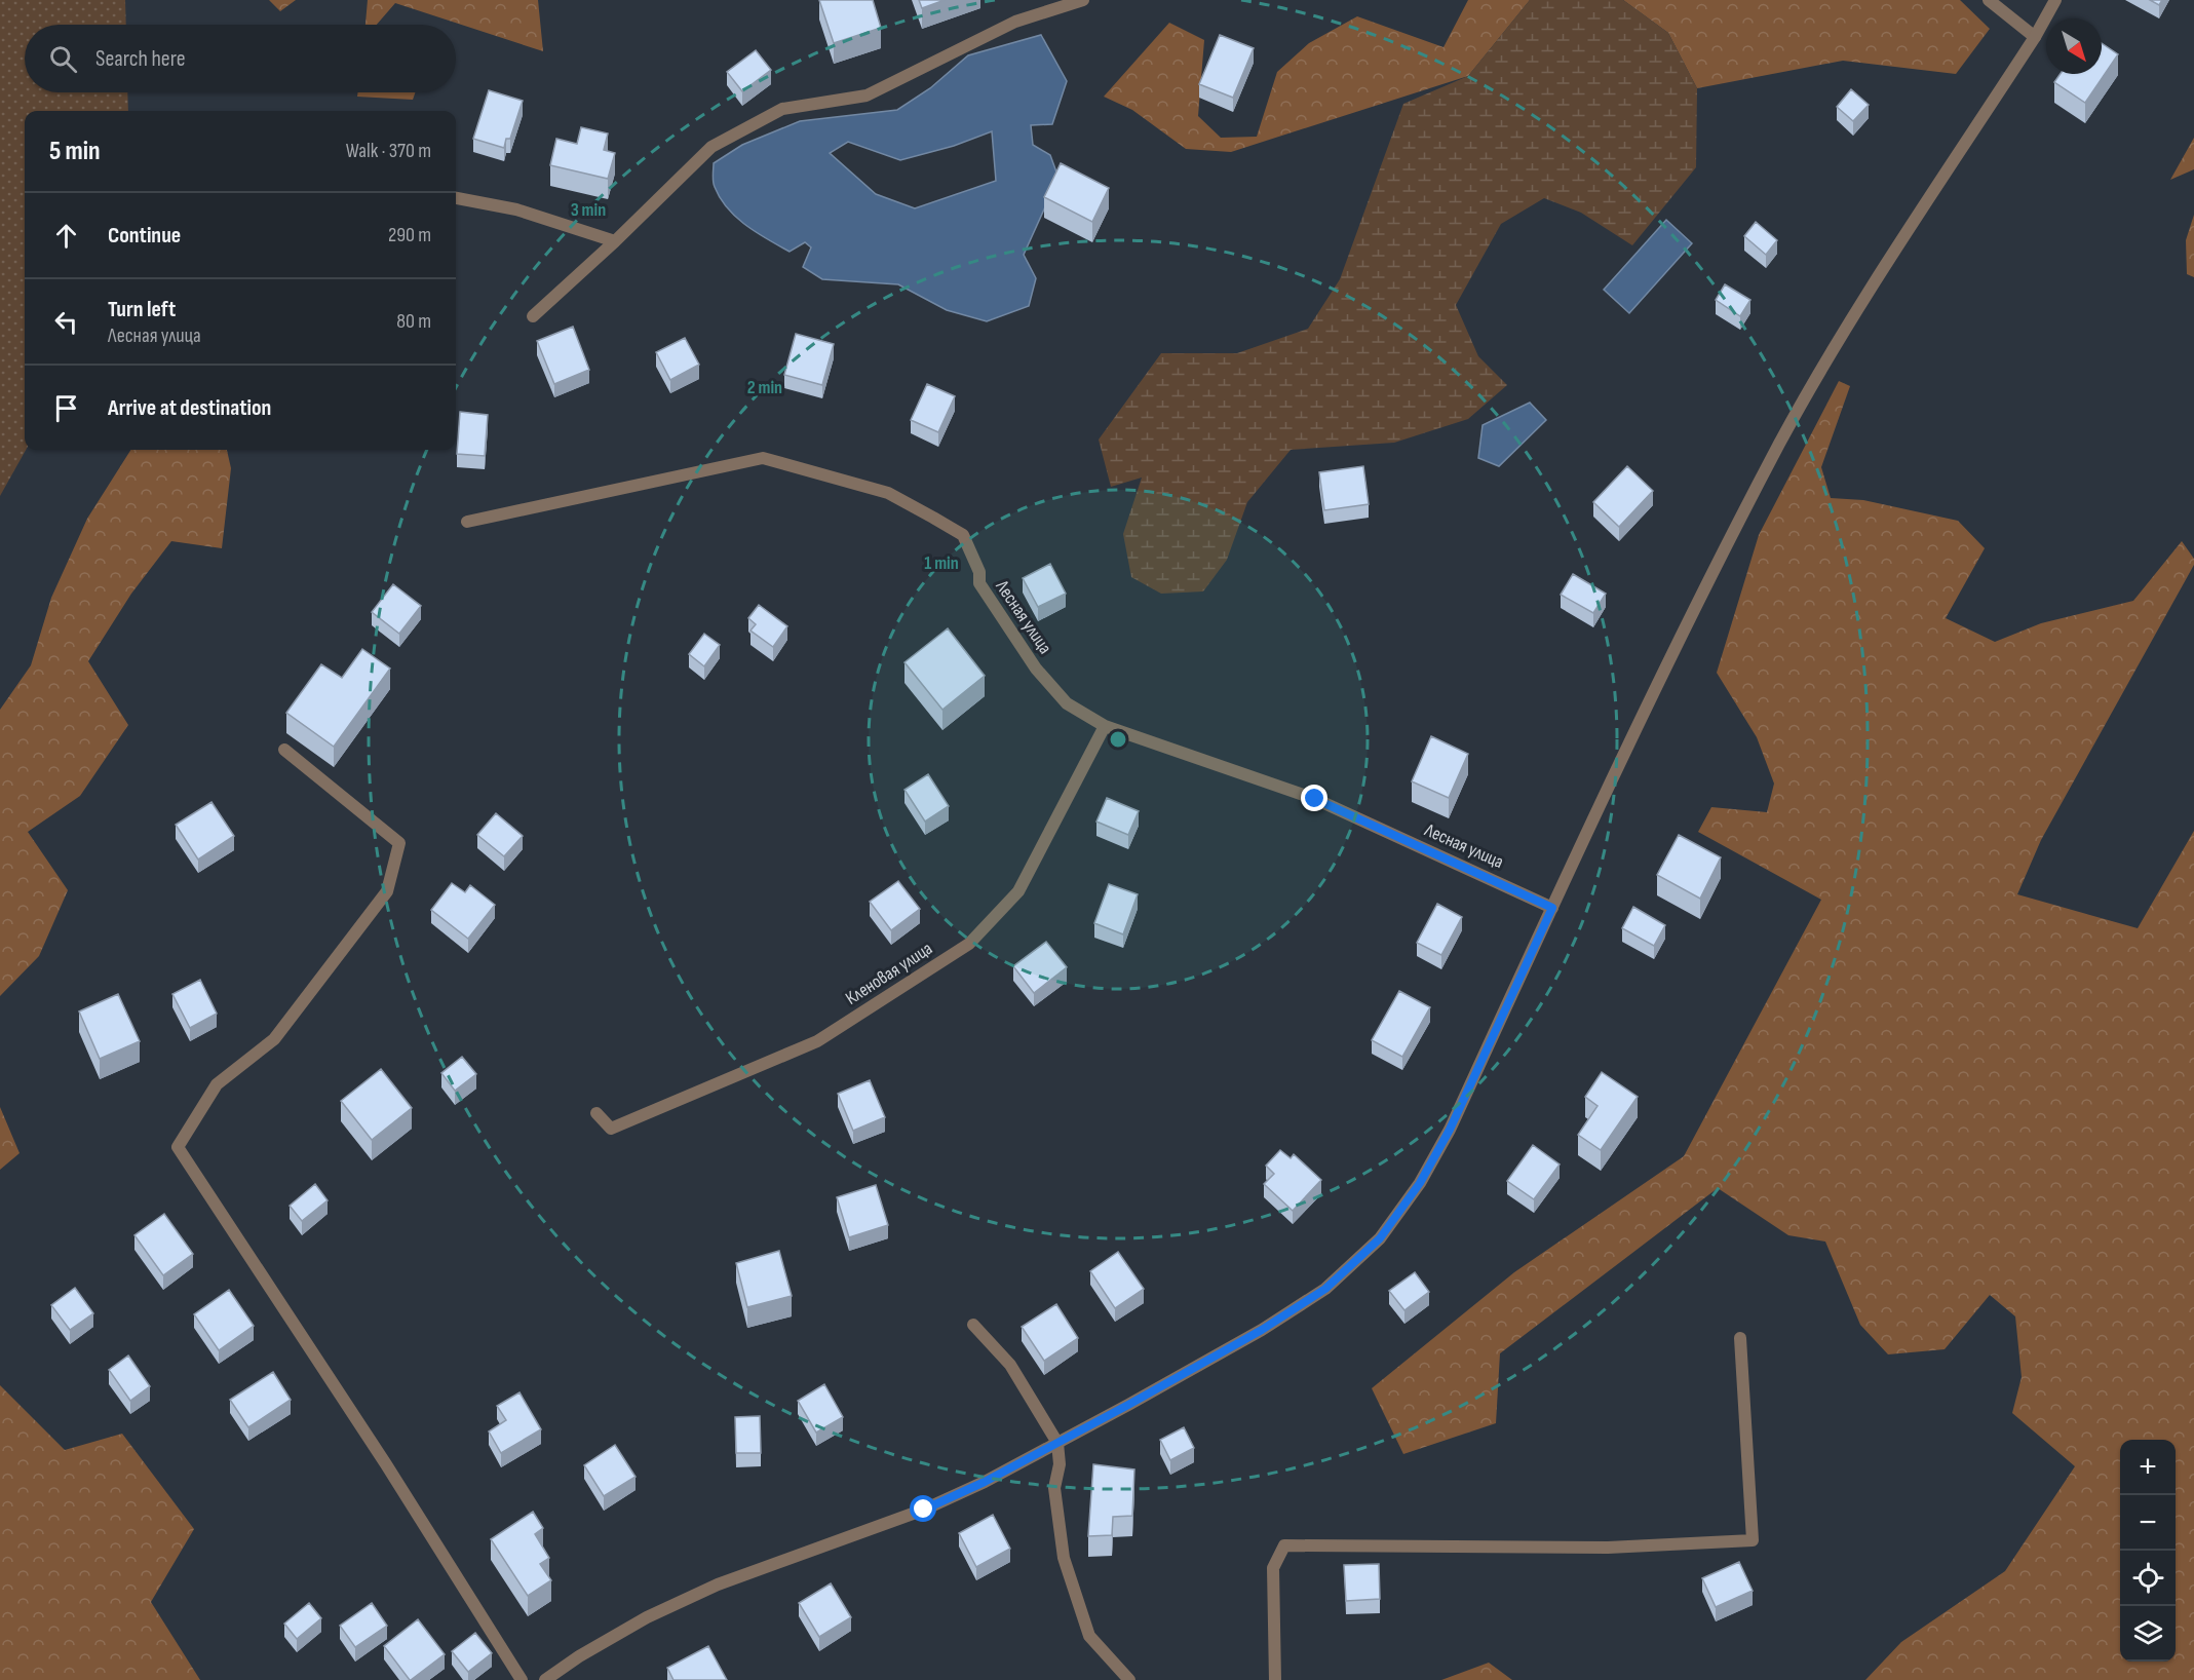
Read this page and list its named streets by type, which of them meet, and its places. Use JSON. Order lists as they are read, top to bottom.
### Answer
{
  "streets": {
    "street": ["Лесная улица", "Кленовая улица"]
  },
  "crossings": [
    ["Лесная улица", "Кленовая улица"]
  ],
  "north": "bottom right",
  "page": {
    "search": "Search here",
    "heading": ["5 min", "Walk · 370 m"],
    "list": [
      ["Continue", "290 m"],
      ["Turn left", "Лесная улица", "80 m"],
      "Arrive at destination"
    ],
    "map_buttons": ["+", "−"]
  },
  "rings": ["3 min", "2 min", "1 min"]
}
